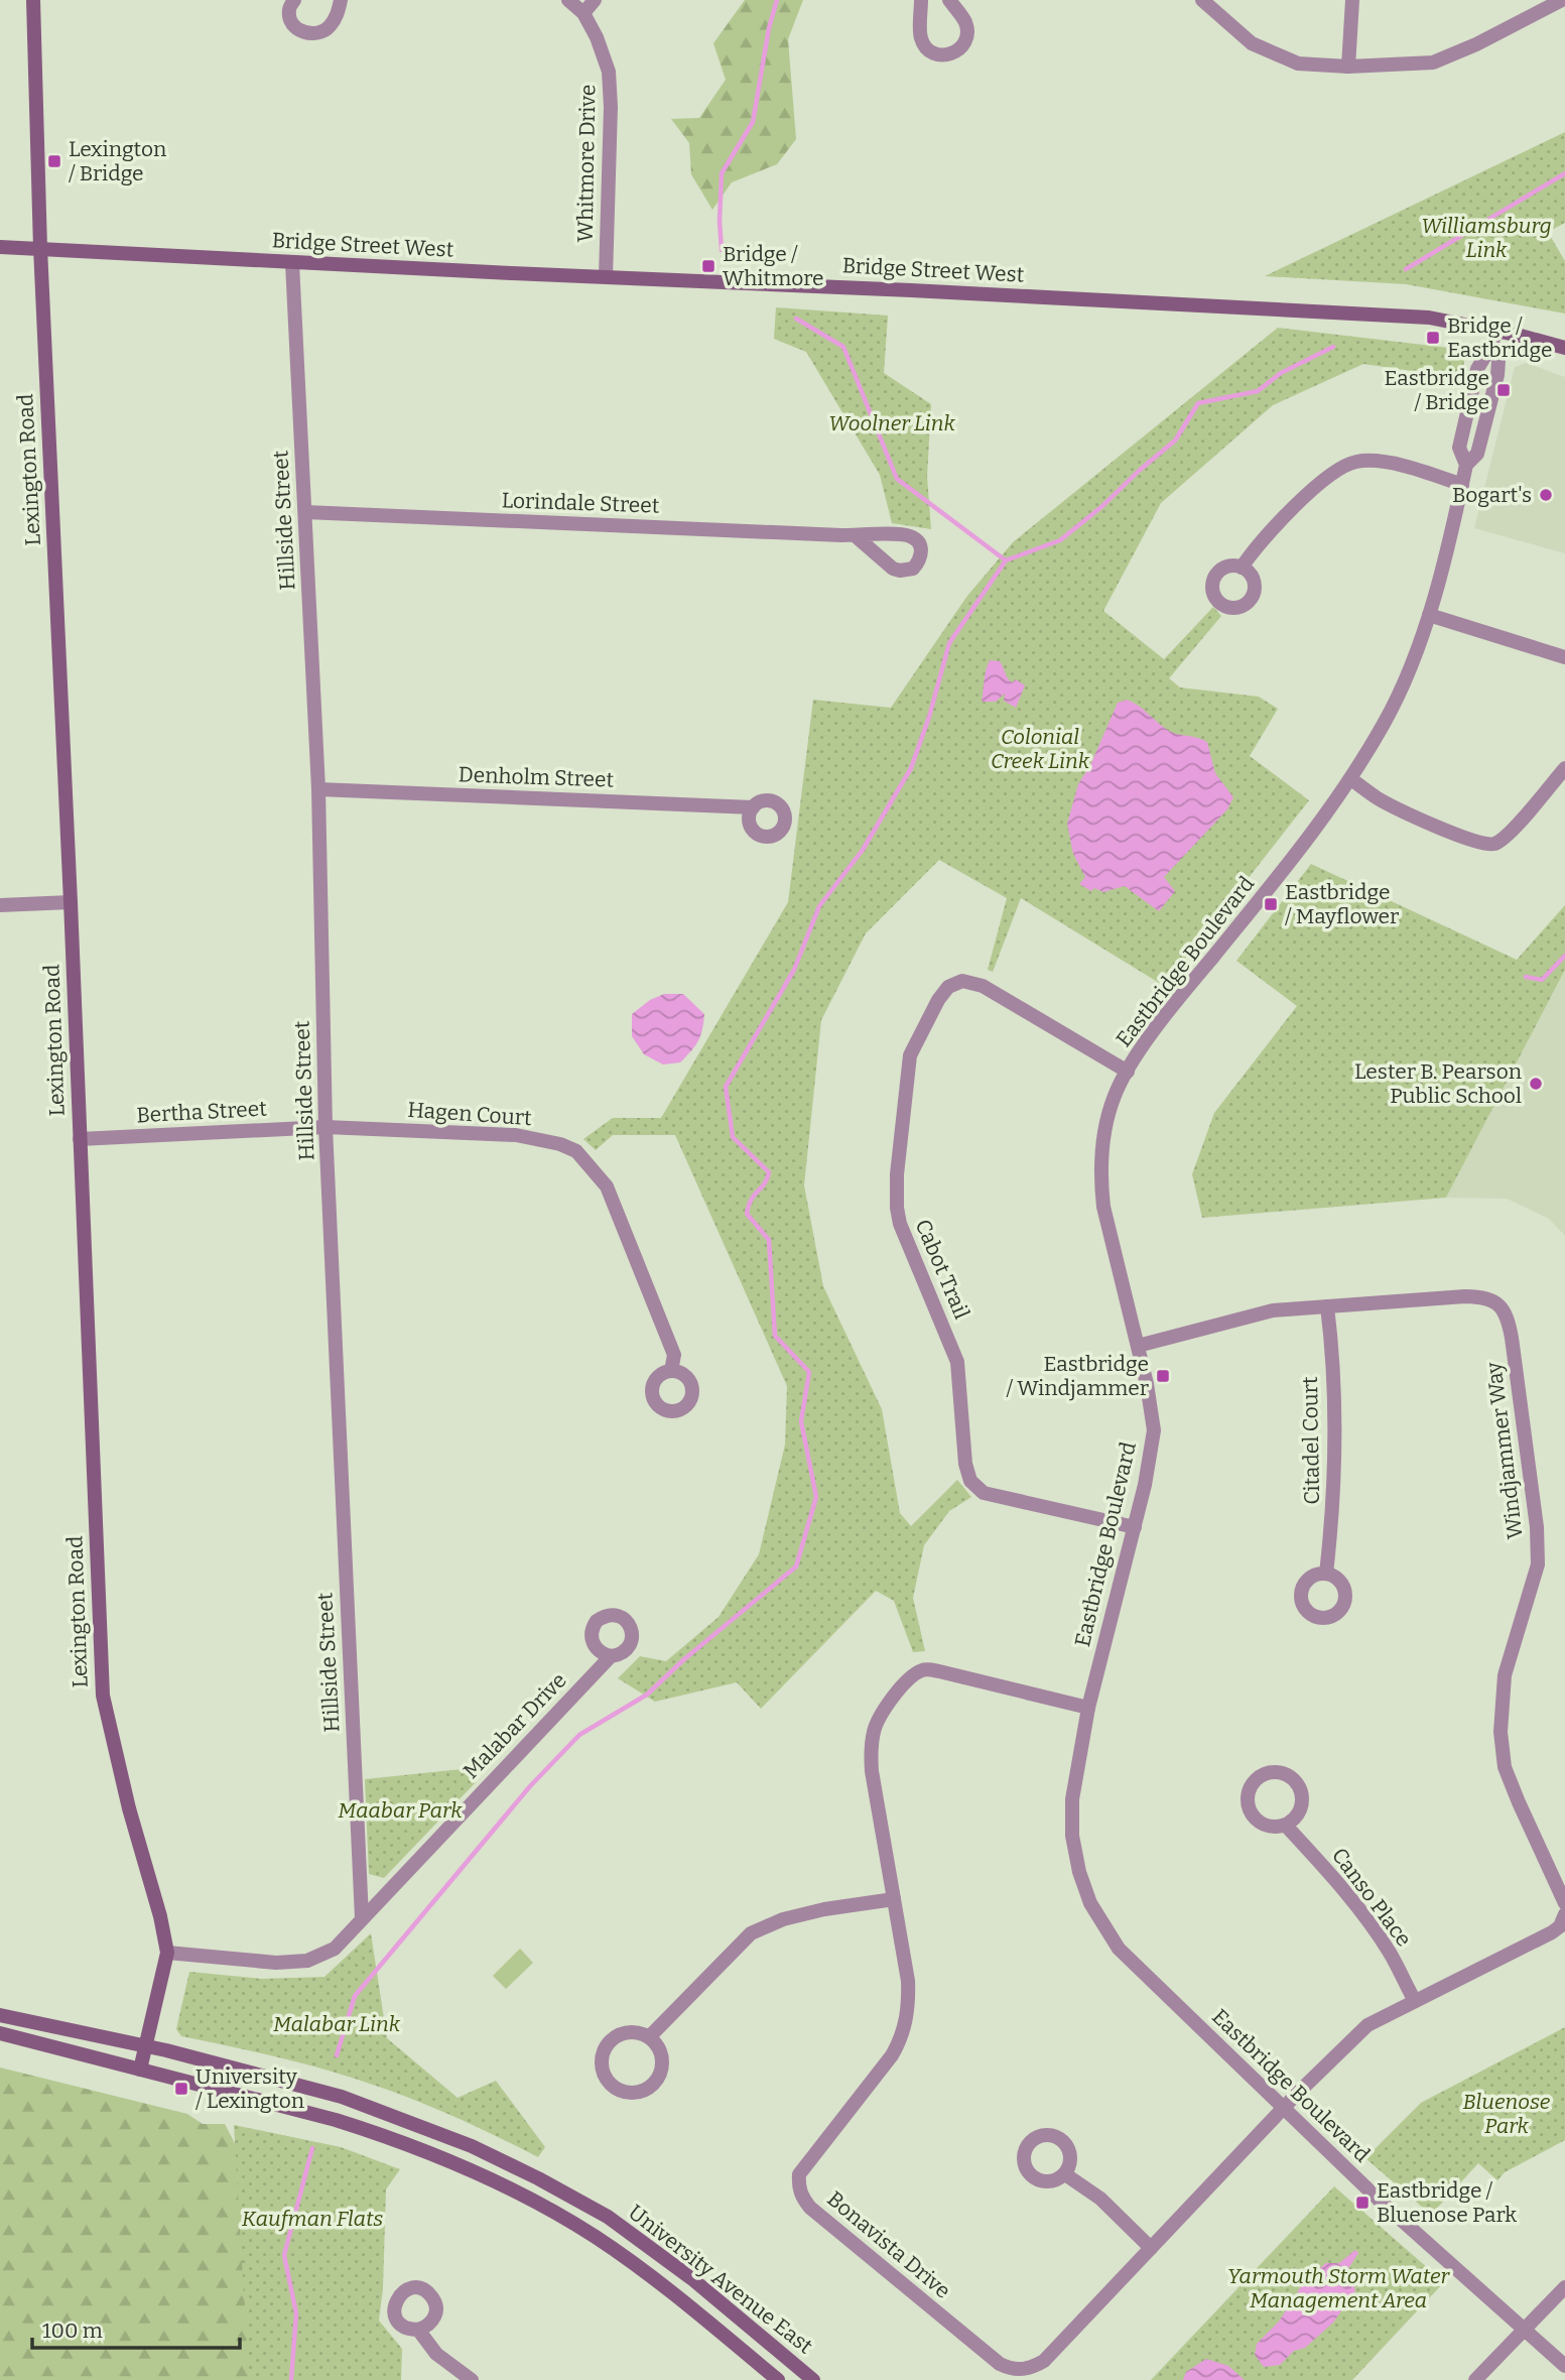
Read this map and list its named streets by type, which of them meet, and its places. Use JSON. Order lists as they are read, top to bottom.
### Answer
{
  "streets": {
    "main road": ["Bridge Street West", "Lexington Road", "University Avenue East"],
    "street": [
      "Whitmore Drive",
      "Lorindale Street",
      "Hillside Street",
      "Denholm Street",
      "Eastbridge Boulevard",
      "Bertha Street",
      "Hagen Court",
      "Cabot Trail",
      "Citadel Court",
      "Windjammer Way",
      "Malabar Drive",
      "Canso Place",
      "Bonavista Drive"
    ]
  },
  "crossings": [
    ["Whitmore Drive", "Bridge Street West"],
    ["Bridge Street West", "Lexington Road"],
    ["Bridge Street West", "Hillside Street"],
    ["Bridge Street West", "Eastbridge Boulevard"],
    ["Lexington Road", "Bertha Street"],
    ["Lexington Road", "Malabar Drive"],
    ["Lexington Road", "University Avenue East"],
    ["Lorindale Street", "Hillside Street"],
    ["Hillside Street", "Denholm Street"],
    ["Hillside Street", "Bertha Street"],
    ["Hillside Street", "Hagen Court"],
    ["Hillside Street", "Malabar Drive"],
    ["Eastbridge Boulevard", "Cabot Trail"],
    ["Eastbridge Boulevard", "Windjammer Way"],
    ["Eastbridge Boulevard", "Bonavista Drive"],
    ["Bertha Street", "Hagen Court"],
    ["Citadel Court", "Windjammer Way"]
  ],
  "parks": [
    "Williamsburg Link",
    "Woolner Link",
    "Colonial Creek Link",
    "Maabar Park",
    "Malabar Link",
    "Bluenose Park",
    "Kaufman Flats",
    "Yarmouth Storm Water Management Area"
  ],
  "places": {
    "transit": [
      "Lexington / Bridge",
      "Bridge / Whitmore",
      "Bridge / Eastbridge",
      "Eastbridge / Bridge",
      "Eastbridge / Mayflower",
      "Eastbridge / Windjammer",
      "University / Lexington",
      "Eastbridge / Bluenose Park"
    ],
    "other": ["Bogart's", "Lester B. Pearson Public School"]
  },
  "scale_bar": "100 m"
}
